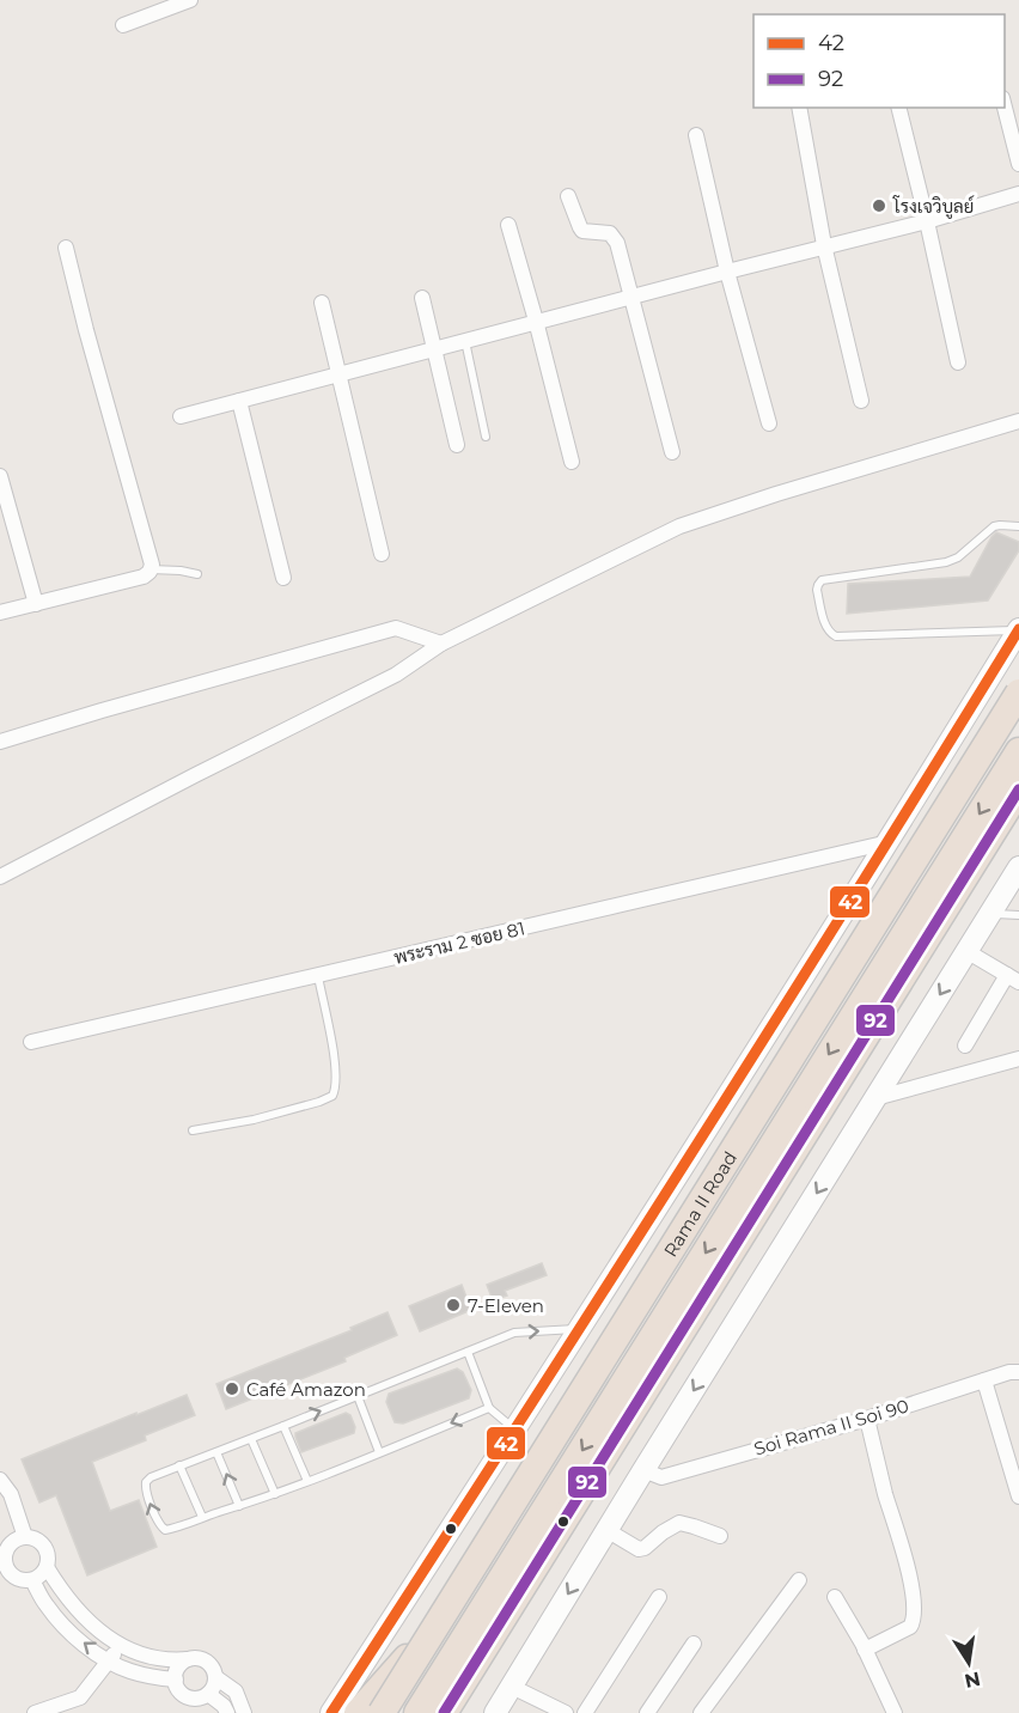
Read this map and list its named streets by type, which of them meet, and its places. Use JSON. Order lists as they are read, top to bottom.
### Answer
{
  "streets": {
    "highway": ["Rama II Road"],
    "street": ["พระราม 2 ซอย 81", "Soi Rama II Soi 90"]
  },
  "crossings": [
    ["พระราม 2 ซอย 81", "Rama II Road"]
  ],
  "places": ["โรงเจวิบูลย์", "7-Eleven", "Café Amazon"],
  "lines": ["transit line 42", "transit line 92"],
  "legend": ["42", "92"],
  "north": "bottom"
}
